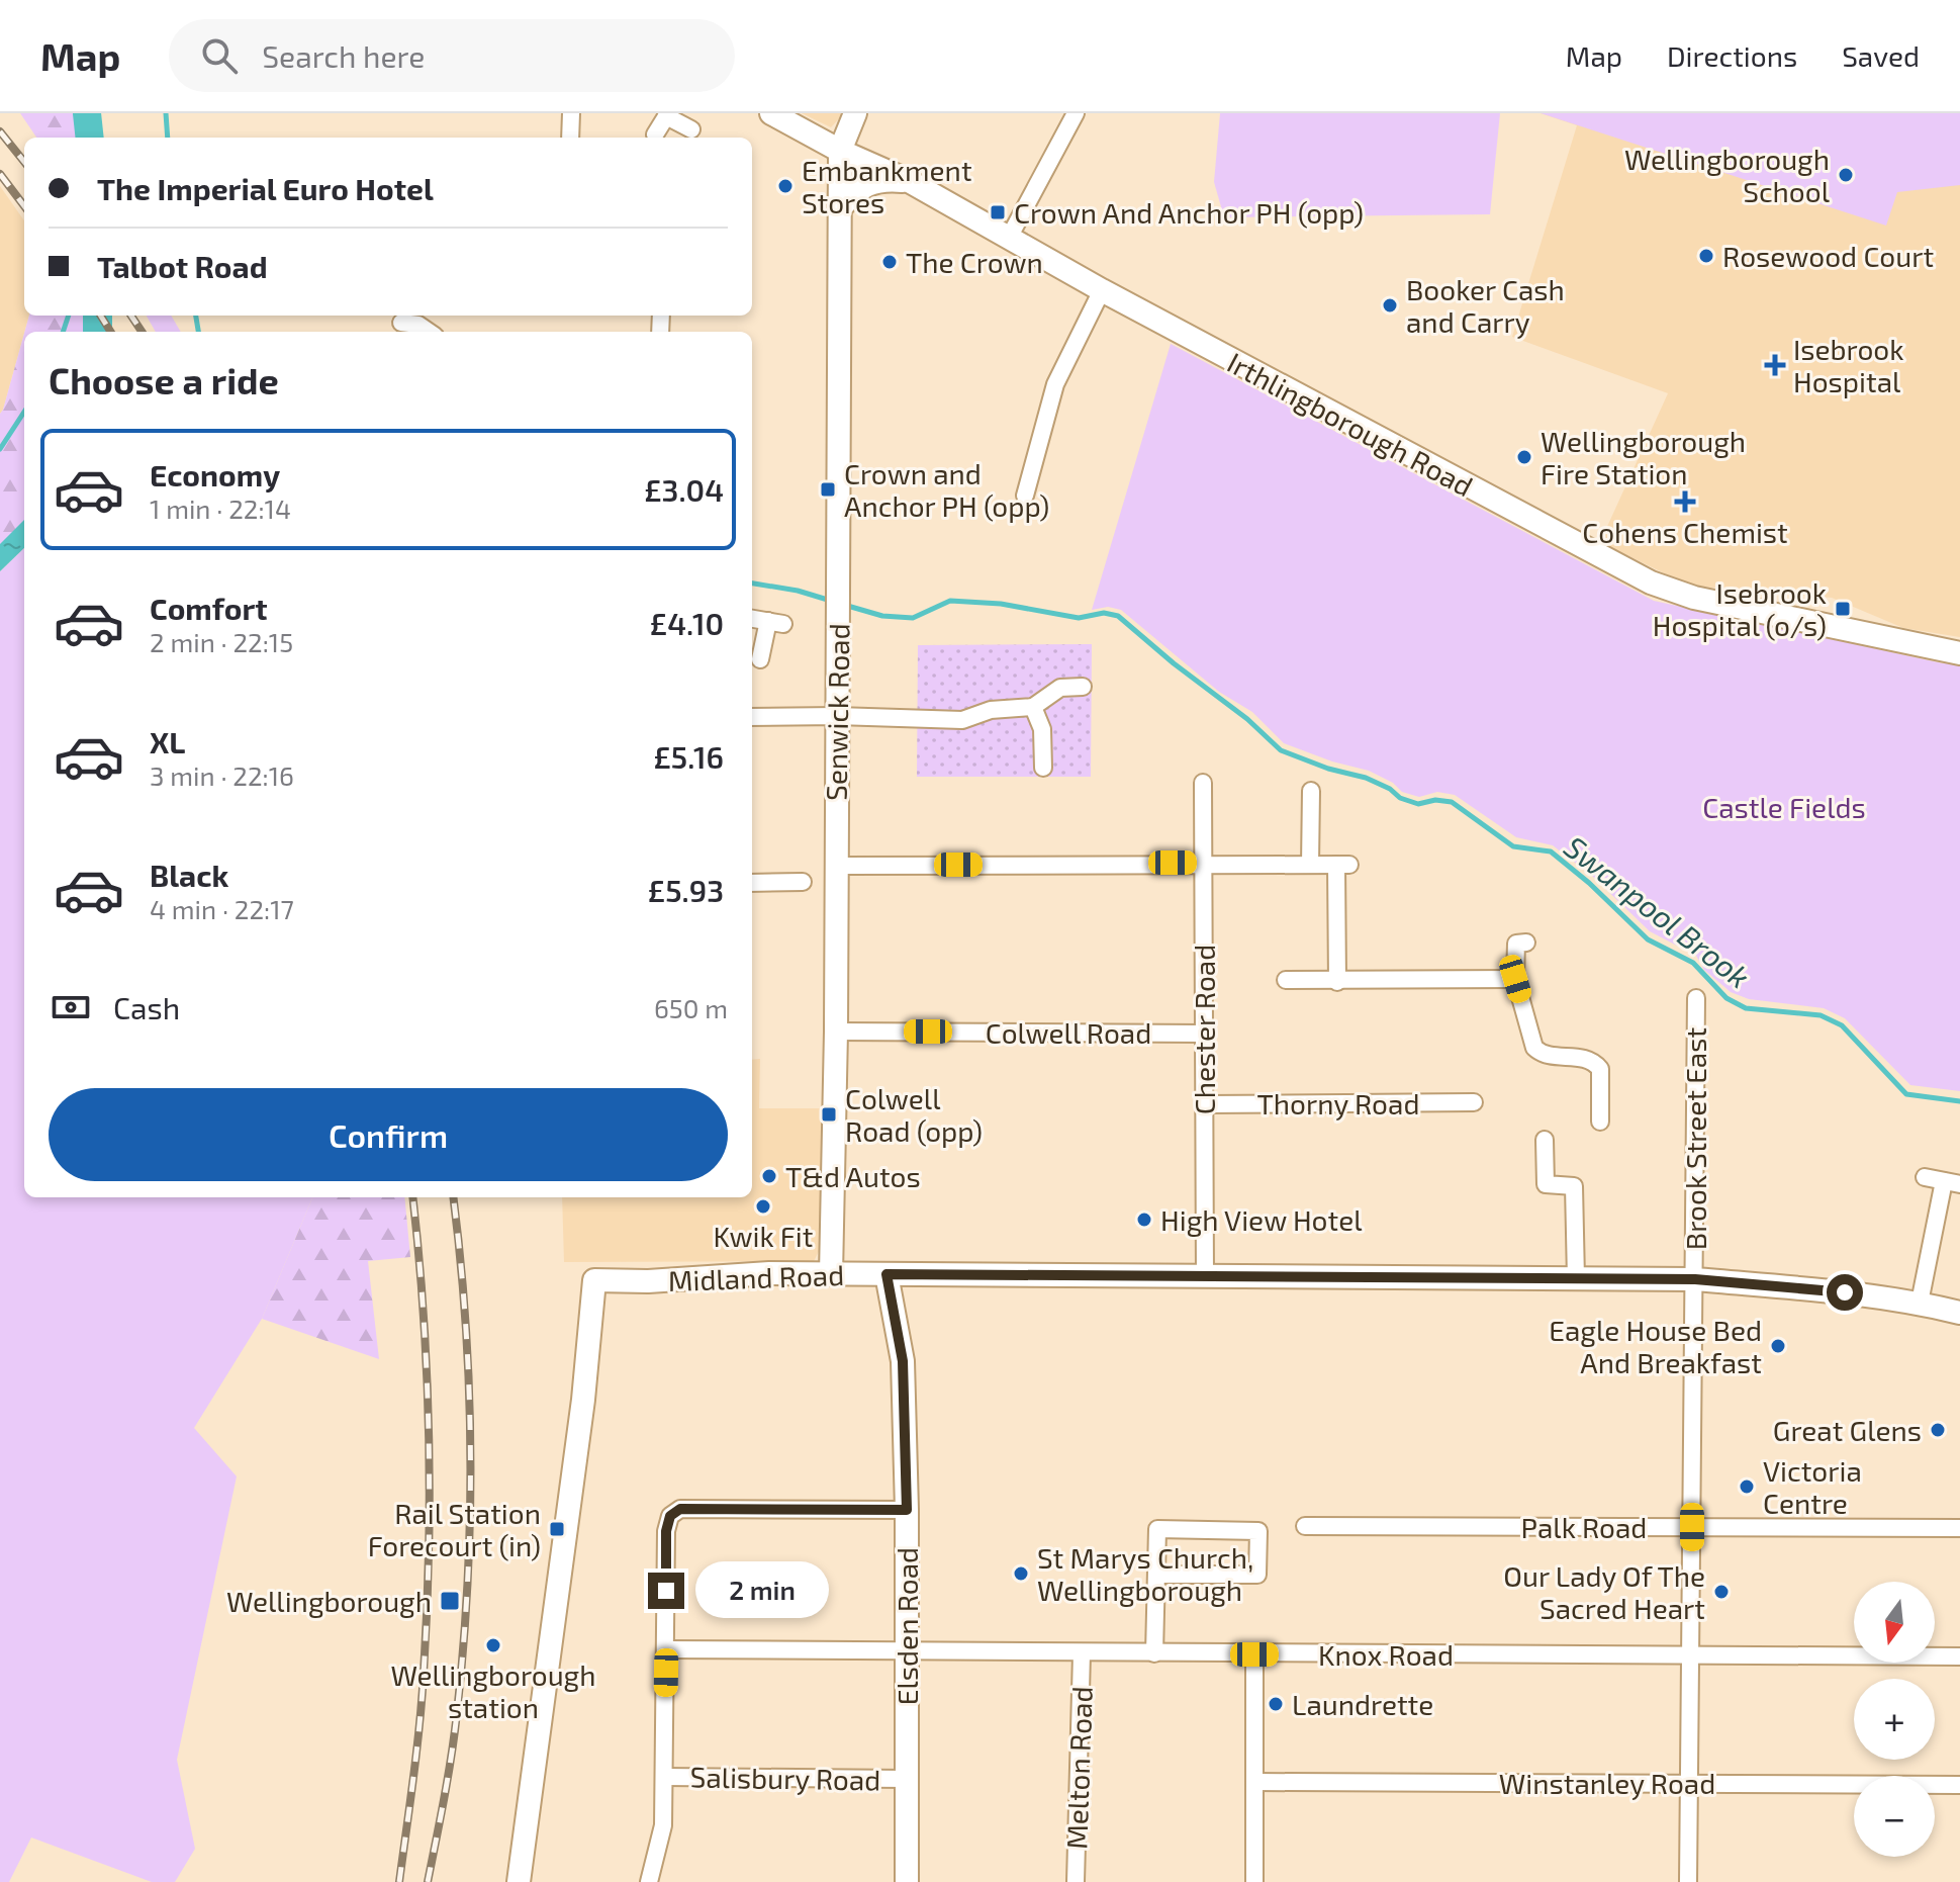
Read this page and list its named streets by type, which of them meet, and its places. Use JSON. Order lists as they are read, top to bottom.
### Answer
{
  "streets": {
    "main road": [
      "Irthlingborough Road",
      "Senwick Road",
      "Midland Road",
      "Elsden Road"
    ],
    "street": [
      "Chester Road",
      "Colwell Road",
      "Thorny Road",
      "Brook Street East",
      "Palk Road",
      "Knox Road",
      "Melton Road",
      "Salisbury Road",
      "Winstanley Road"
    ]
  },
  "crossings": [
    ["Irthlingborough Road", "Senwick Road"],
    ["Senwick Road", "Colwell Road"],
    ["Senwick Road", "Midland Road"],
    ["Chester Road", "Colwell Road"],
    ["Chester Road", "Thorny Road"],
    ["Chester Road", "Midland Road"],
    ["Brook Street East", "Midland Road"],
    ["Brook Street East", "Palk Road"],
    ["Brook Street East", "Knox Road"],
    ["Brook Street East", "Winstanley Road"],
    ["Midland Road", "Elsden Road"],
    ["Elsden Road", "Knox Road"],
    ["Elsden Road", "Salisbury Road"],
    ["Knox Road", "Melton Road"]
  ],
  "water": ["Swanpool Brook"],
  "parks": ["Castle Fields"],
  "places": {
    "other": [
      "Wellingborough School",
      "Embankment Stores",
      "Rosewood Court",
      "The Crown",
      "Booker Cash and Carry",
      "Wellingborough Fire Station",
      "T&d Autos",
      "Kwik Fit",
      "High View Hotel",
      "Eagle House Bed And Breakfast",
      "Great Glens",
      "Victoria Centre",
      "St Marys Church, Wellingborough",
      "Our Lady Of The Sacred Heart",
      "Wellingborough station",
      "Laundrette"
    ],
    "transit": [
      "Crown And Anchor PH (opp)",
      "Crown and Anchor PH (opp)",
      "Isebrook Hospital (o/s)",
      "Colwell Road (opp)",
      "Rail Station Forecourt (in)",
      "Wellingborough"
    ],
    "health": ["Isebrook Hospital", "Cohens Chemist"]
  },
  "north": "bottom",
  "page": {
    "header": "Map",
    "search": "Search here",
    "nav": ["Map", "Directions", "Saved"],
    "banner": ["The Imperial Euro Hotel", "Talbot Road"],
    "heading": "Choose a ride",
    "list": [
      {
        "name": "Economy",
        "note": "1 min · 22:14",
        "value": "£3.04"
      },
      {
        "name": "Comfort",
        "note": "2 min · 22:15",
        "value": "£4.10"
      },
      {
        "name": "XL",
        "note": "3 min · 22:16",
        "value": "£5.16"
      },
      {
        "name": "Black",
        "note": "4 min · 22:17",
        "value": "£5.93"
      }
    ],
    "pay": ["Cash", "650 m"],
    "buttons": "Confirm",
    "bubble": "2 min",
    "map_buttons": ["+", "−"]
  }
}
